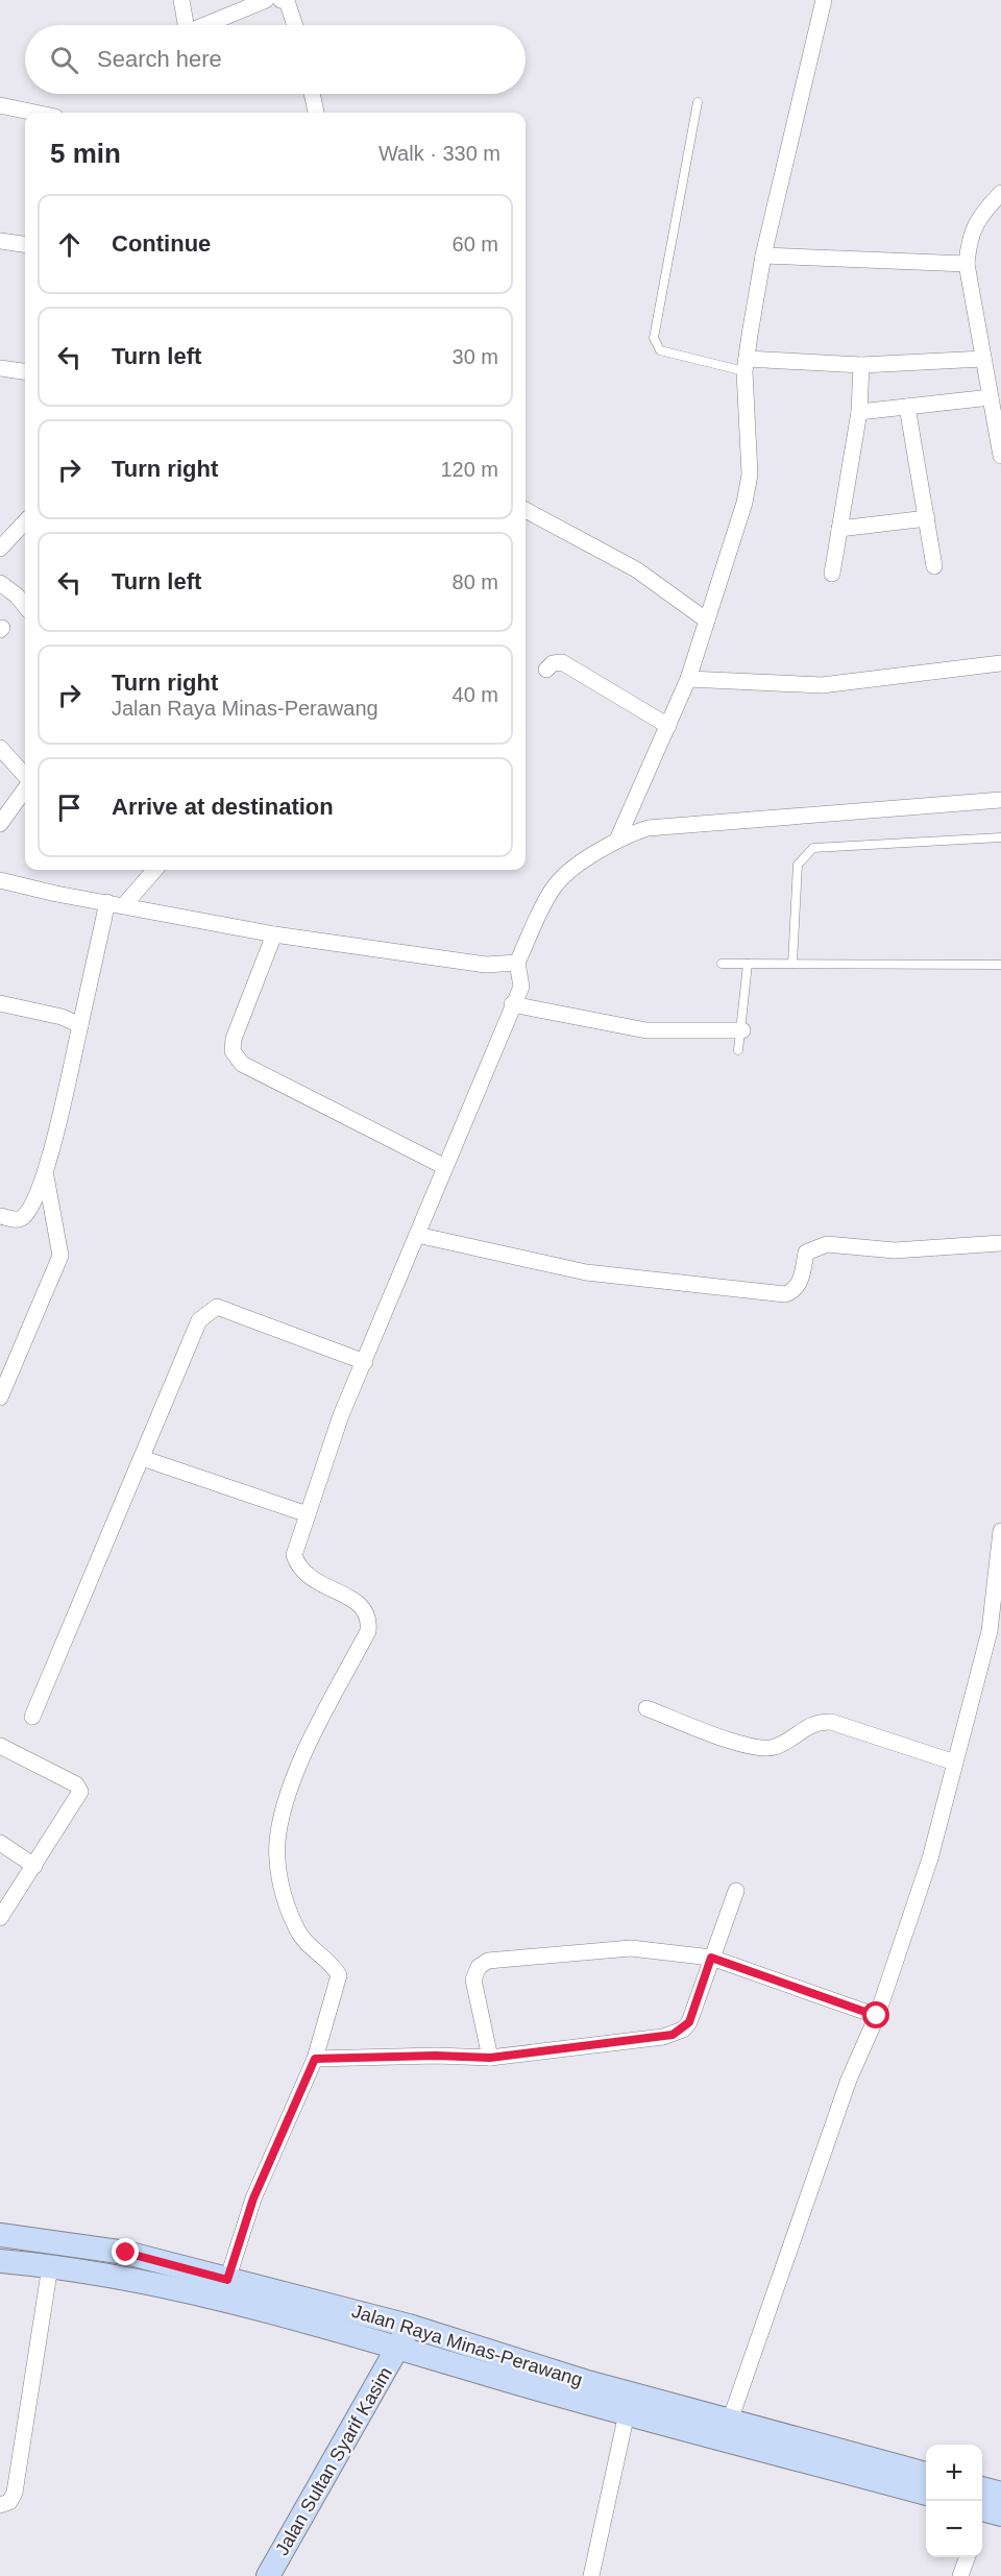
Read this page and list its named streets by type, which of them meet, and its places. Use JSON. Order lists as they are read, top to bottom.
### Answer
{
  "streets": {
    "main road": ["Jalan Raya Minas-Perawang", "Jalan Sultan Syarif Kasim"]
  },
  "crossings": [
    ["Jalan Raya Minas-Perawang", "Jalan Sultan Syarif Kasim"]
  ],
  "page": {
    "search": "Search here",
    "heading": ["5 min", "Walk · 330 m"],
    "list": [
      ["Continue", "60 m"],
      ["Turn left", "30 m"],
      ["Turn right", "120 m"],
      ["Turn left", "80 m"],
      ["Turn right", "Jalan Raya Minas-Perawang", "40 m"],
      "Arrive at destination"
    ],
    "map_buttons": ["+", "−"]
  }
}
